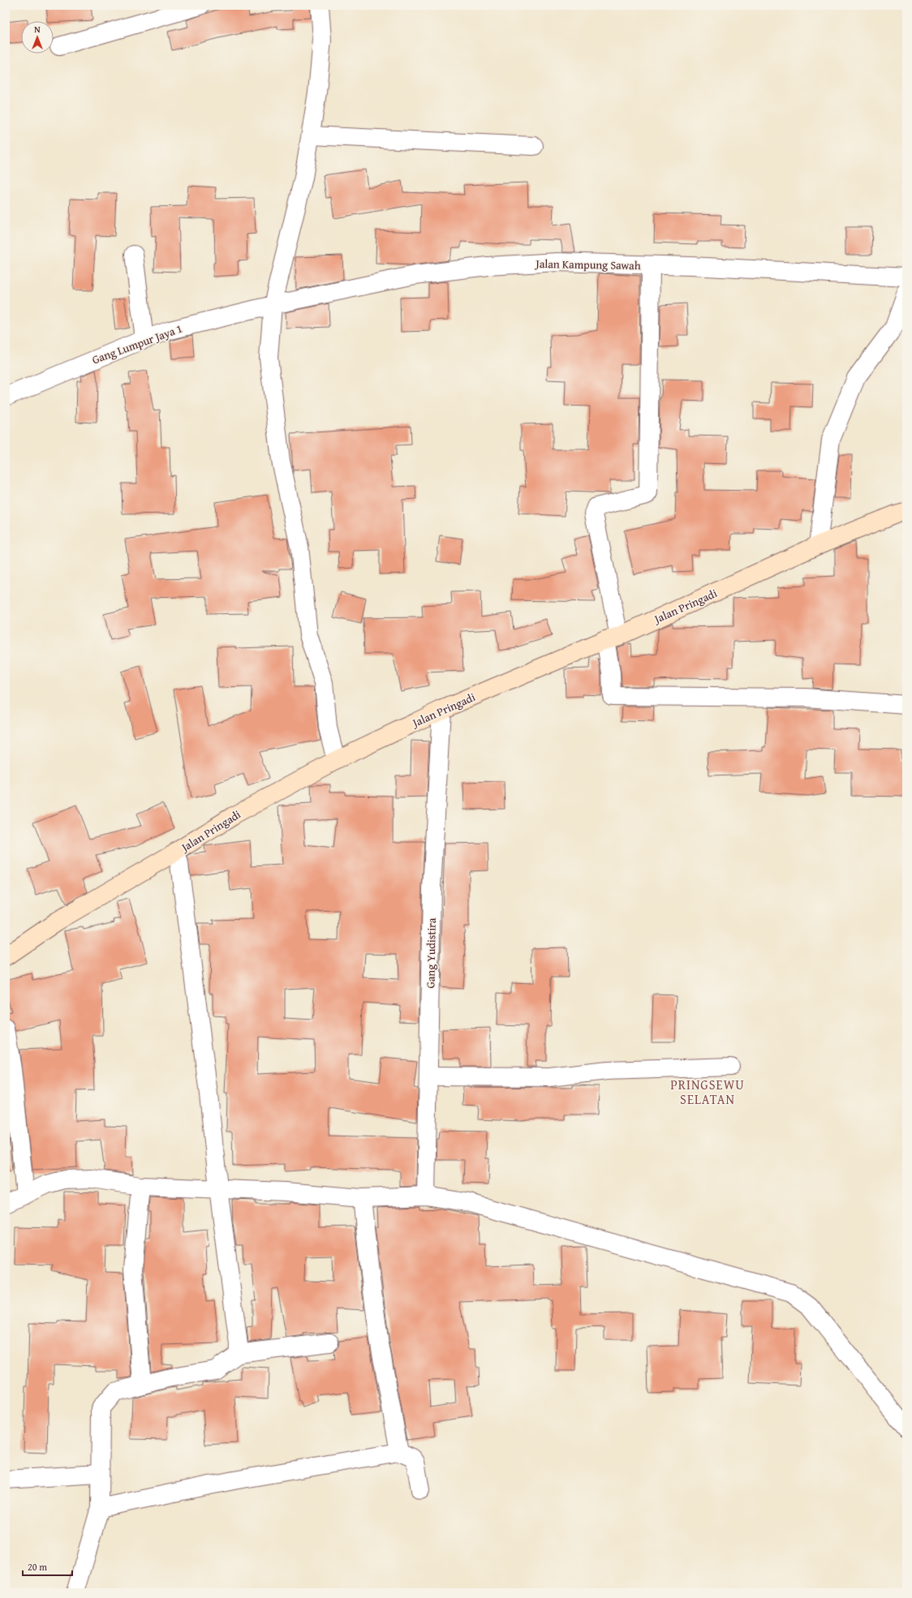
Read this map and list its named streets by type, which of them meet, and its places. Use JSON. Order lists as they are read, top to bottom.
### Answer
{
  "streets": {
    "street": [
      "Jalan Kampung Sawah",
      "Gang Lumpur Jaya 1",
      "Jalan Pringadi",
      "Gang Yudistira"
    ]
  },
  "crossings": [
    ["Jalan Kampung Sawah", "Gang Lumpur Jaya 1"],
    ["Jalan Pringadi", "Gang Yudistira"]
  ],
  "districts": ["PRINGSEWU SELATAN"],
  "scale_bar": "20 m",
  "north": "top"
}
